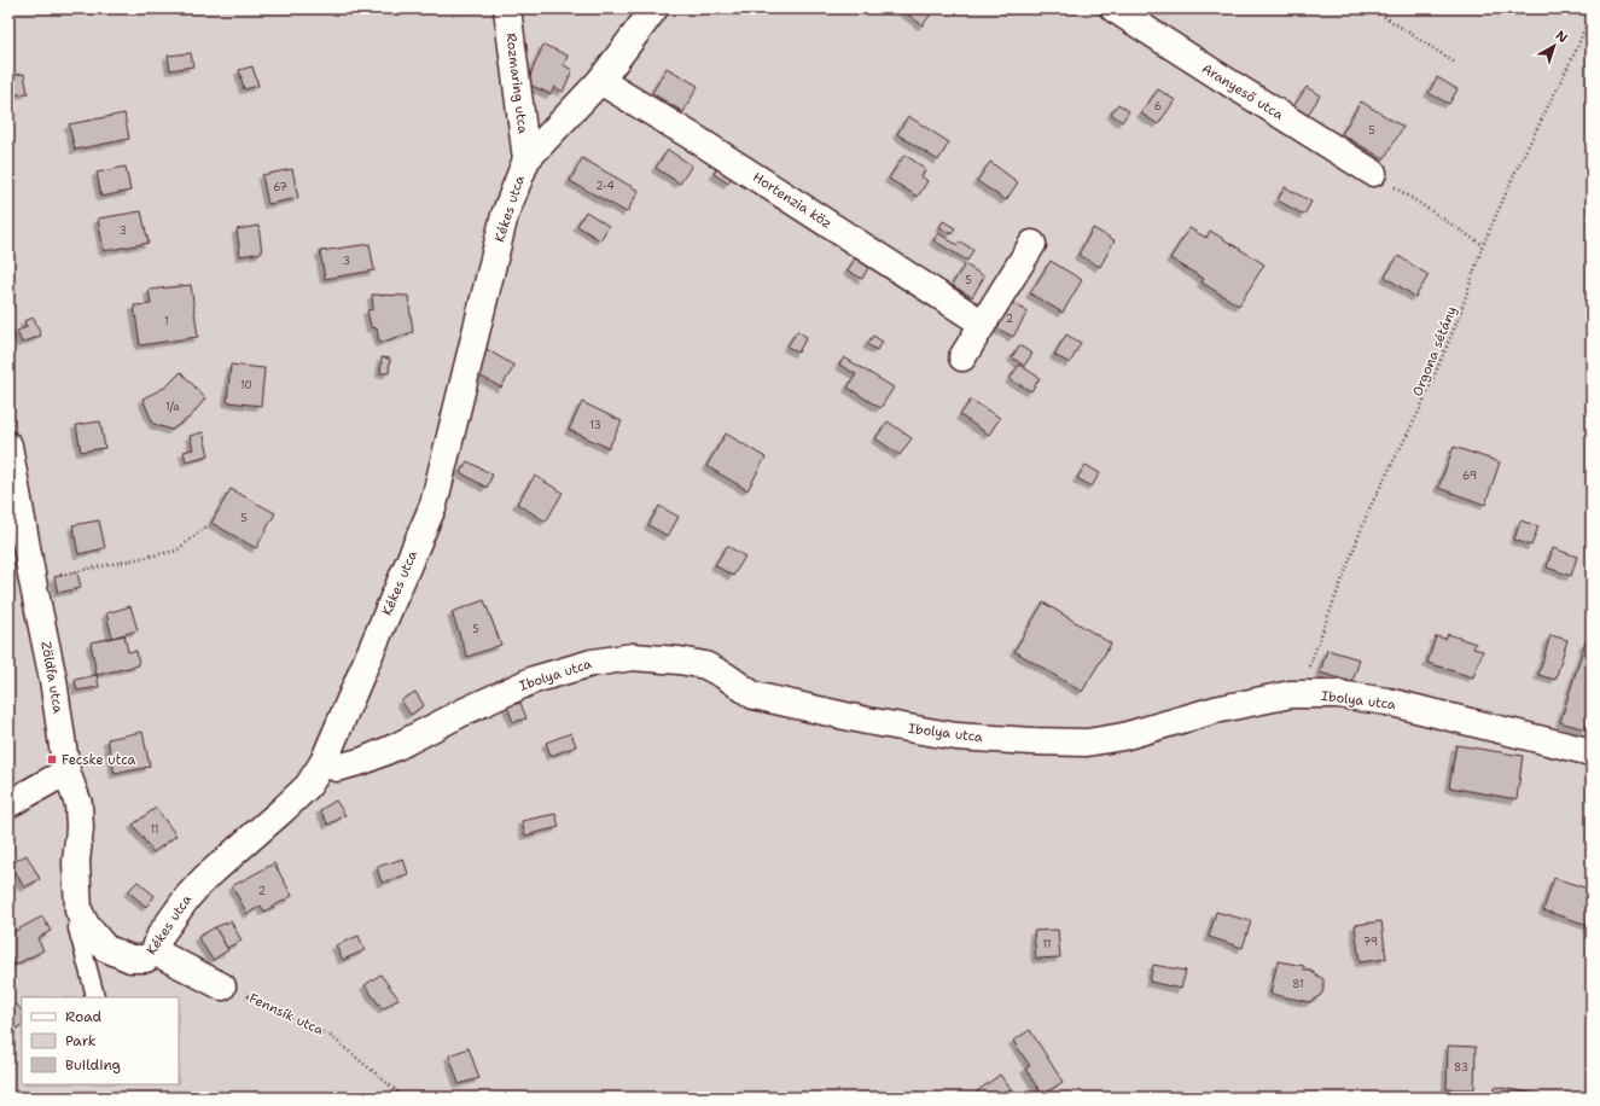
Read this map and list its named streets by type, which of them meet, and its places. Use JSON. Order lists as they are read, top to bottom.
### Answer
{
  "streets": {
    "street": [
      "Rozmaring utca",
      "Aranyeső utca",
      "Hortenzia köz",
      "Kékes utca",
      "Ibolya utca",
      "Zöldfa utca"
    ],
    "path": ["Orgona sétány", "Fennsík utca"]
  },
  "crossings": [
    ["Rozmaring utca", "Kékes utca"],
    ["Hortenzia köz", "Kékes utca"],
    ["Kékes utca", "Ibolya utca"],
    ["Kékes utca", "Zöldfa utca"],
    ["Orgona sétány", "Ibolya utca"]
  ],
  "places": {
    "transit": ["Fecske utca"]
  },
  "house_numbers": [
    "6",
    "5",
    "2-4",
    "67",
    "3",
    "3",
    "5",
    "2",
    "1",
    "10",
    "1/a",
    "13",
    "69",
    "5",
    "5",
    "11",
    "2",
    "79",
    "11",
    "81",
    "83"
  ],
  "legend": ["Road", "Park", "Building"],
  "north": "top right"
}
